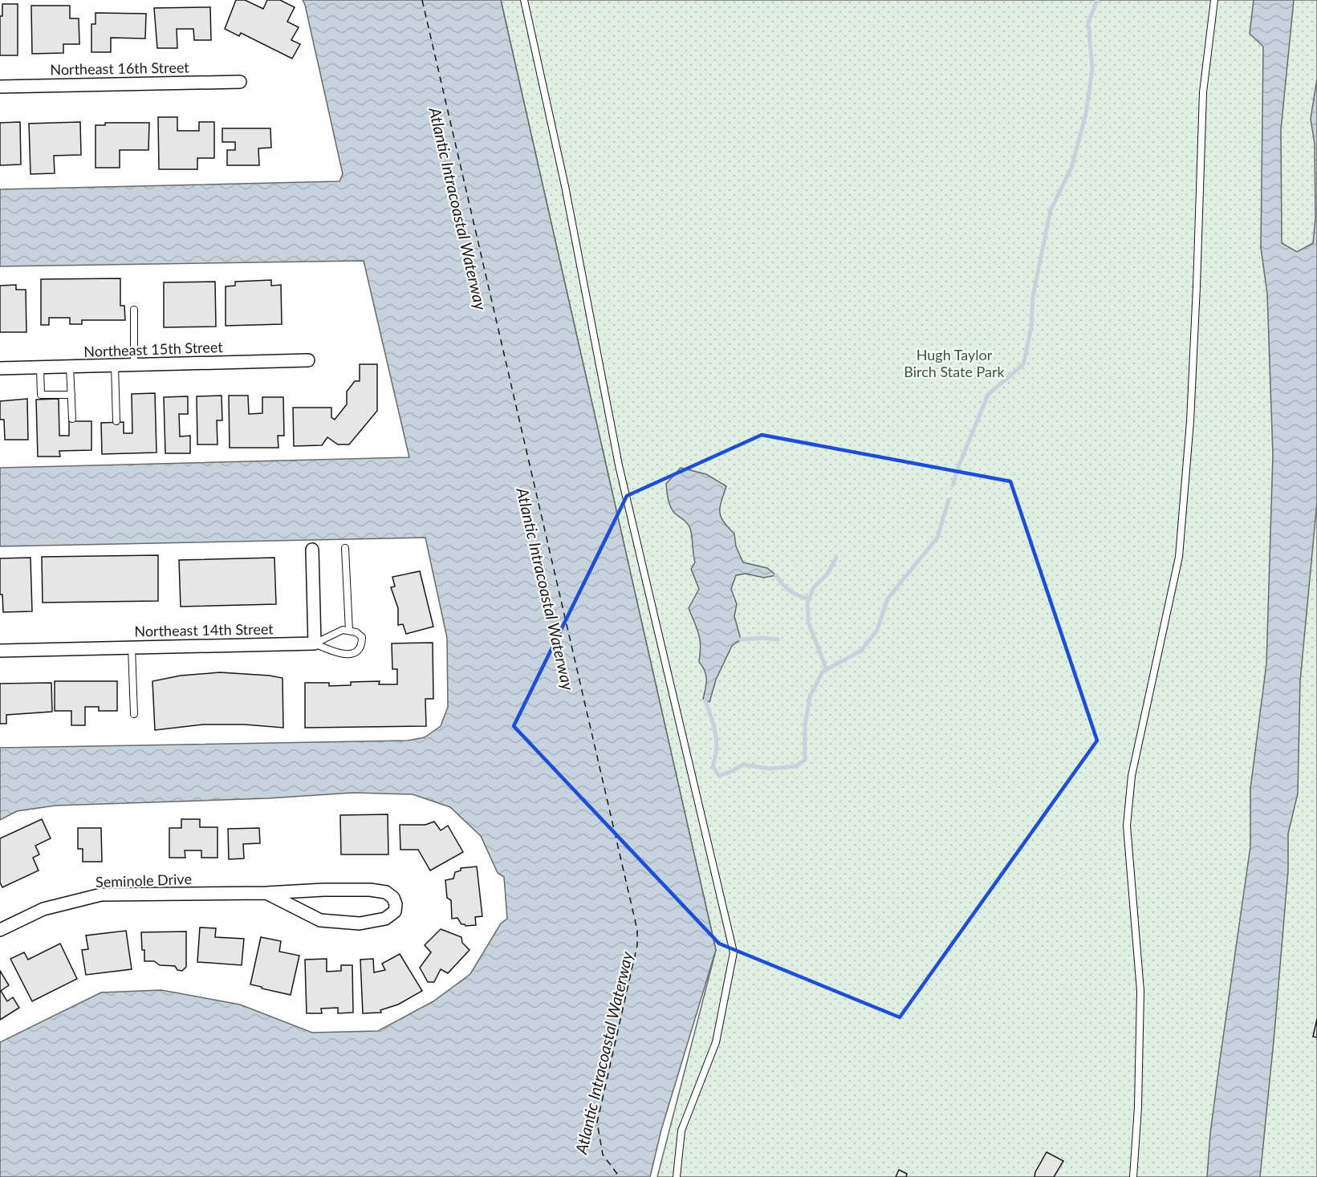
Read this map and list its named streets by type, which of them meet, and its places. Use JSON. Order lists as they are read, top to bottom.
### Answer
{
  "streets": {
    "street": [
      "Northeast 16th Street",
      "Northeast 15th Street",
      "Northeast 14th Street",
      "Seminole Drive"
    ]
  },
  "water": ["Atlantic Intracoastal Waterway"],
  "parks": ["Hugh Taylor Birch State Park"]
}
